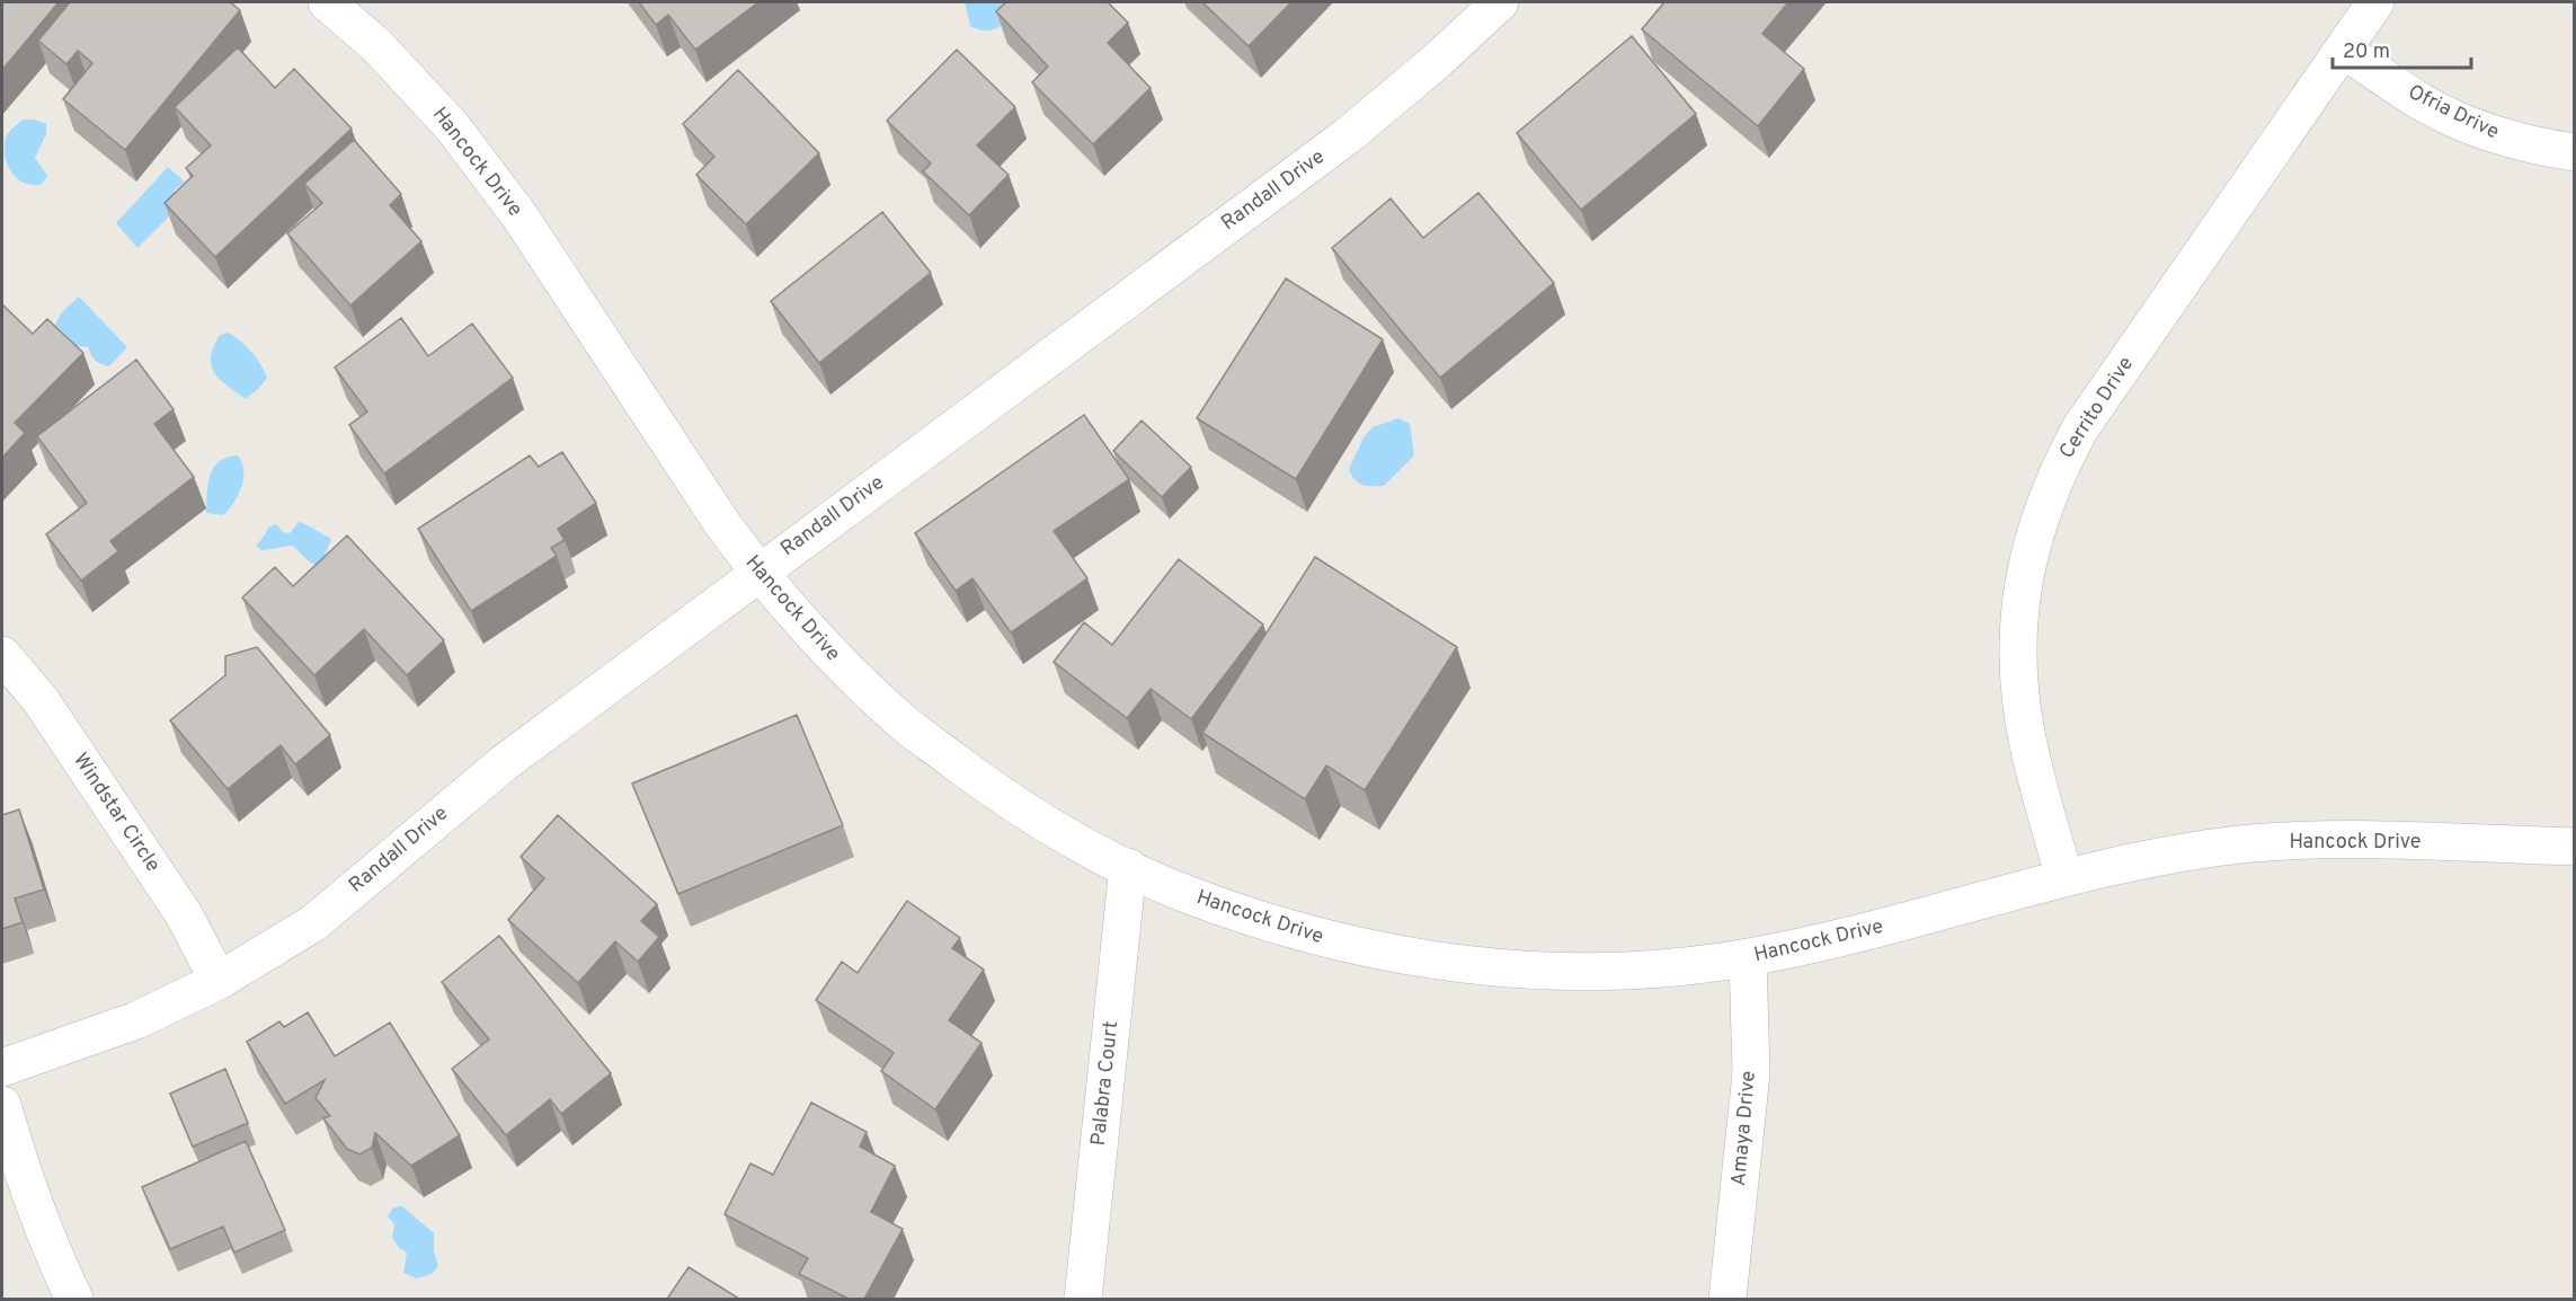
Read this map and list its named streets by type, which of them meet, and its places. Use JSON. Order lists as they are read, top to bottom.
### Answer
{
  "streets": {
    "street": [
      "Ofria Drive",
      "Hancock Drive",
      "Randall Drive",
      "Cerrito Drive",
      "Windstar Circle",
      "Palabra Court",
      "Amaya Drive"
    ]
  },
  "crossings": [
    ["Ofria Drive", "Cerrito Drive"],
    ["Hancock Drive", "Randall Drive"],
    ["Hancock Drive", "Cerrito Drive"],
    ["Hancock Drive", "Palabra Court"],
    ["Hancock Drive", "Amaya Drive"],
    ["Randall Drive", "Windstar Circle"]
  ],
  "scale_bar": "20 m"
}
